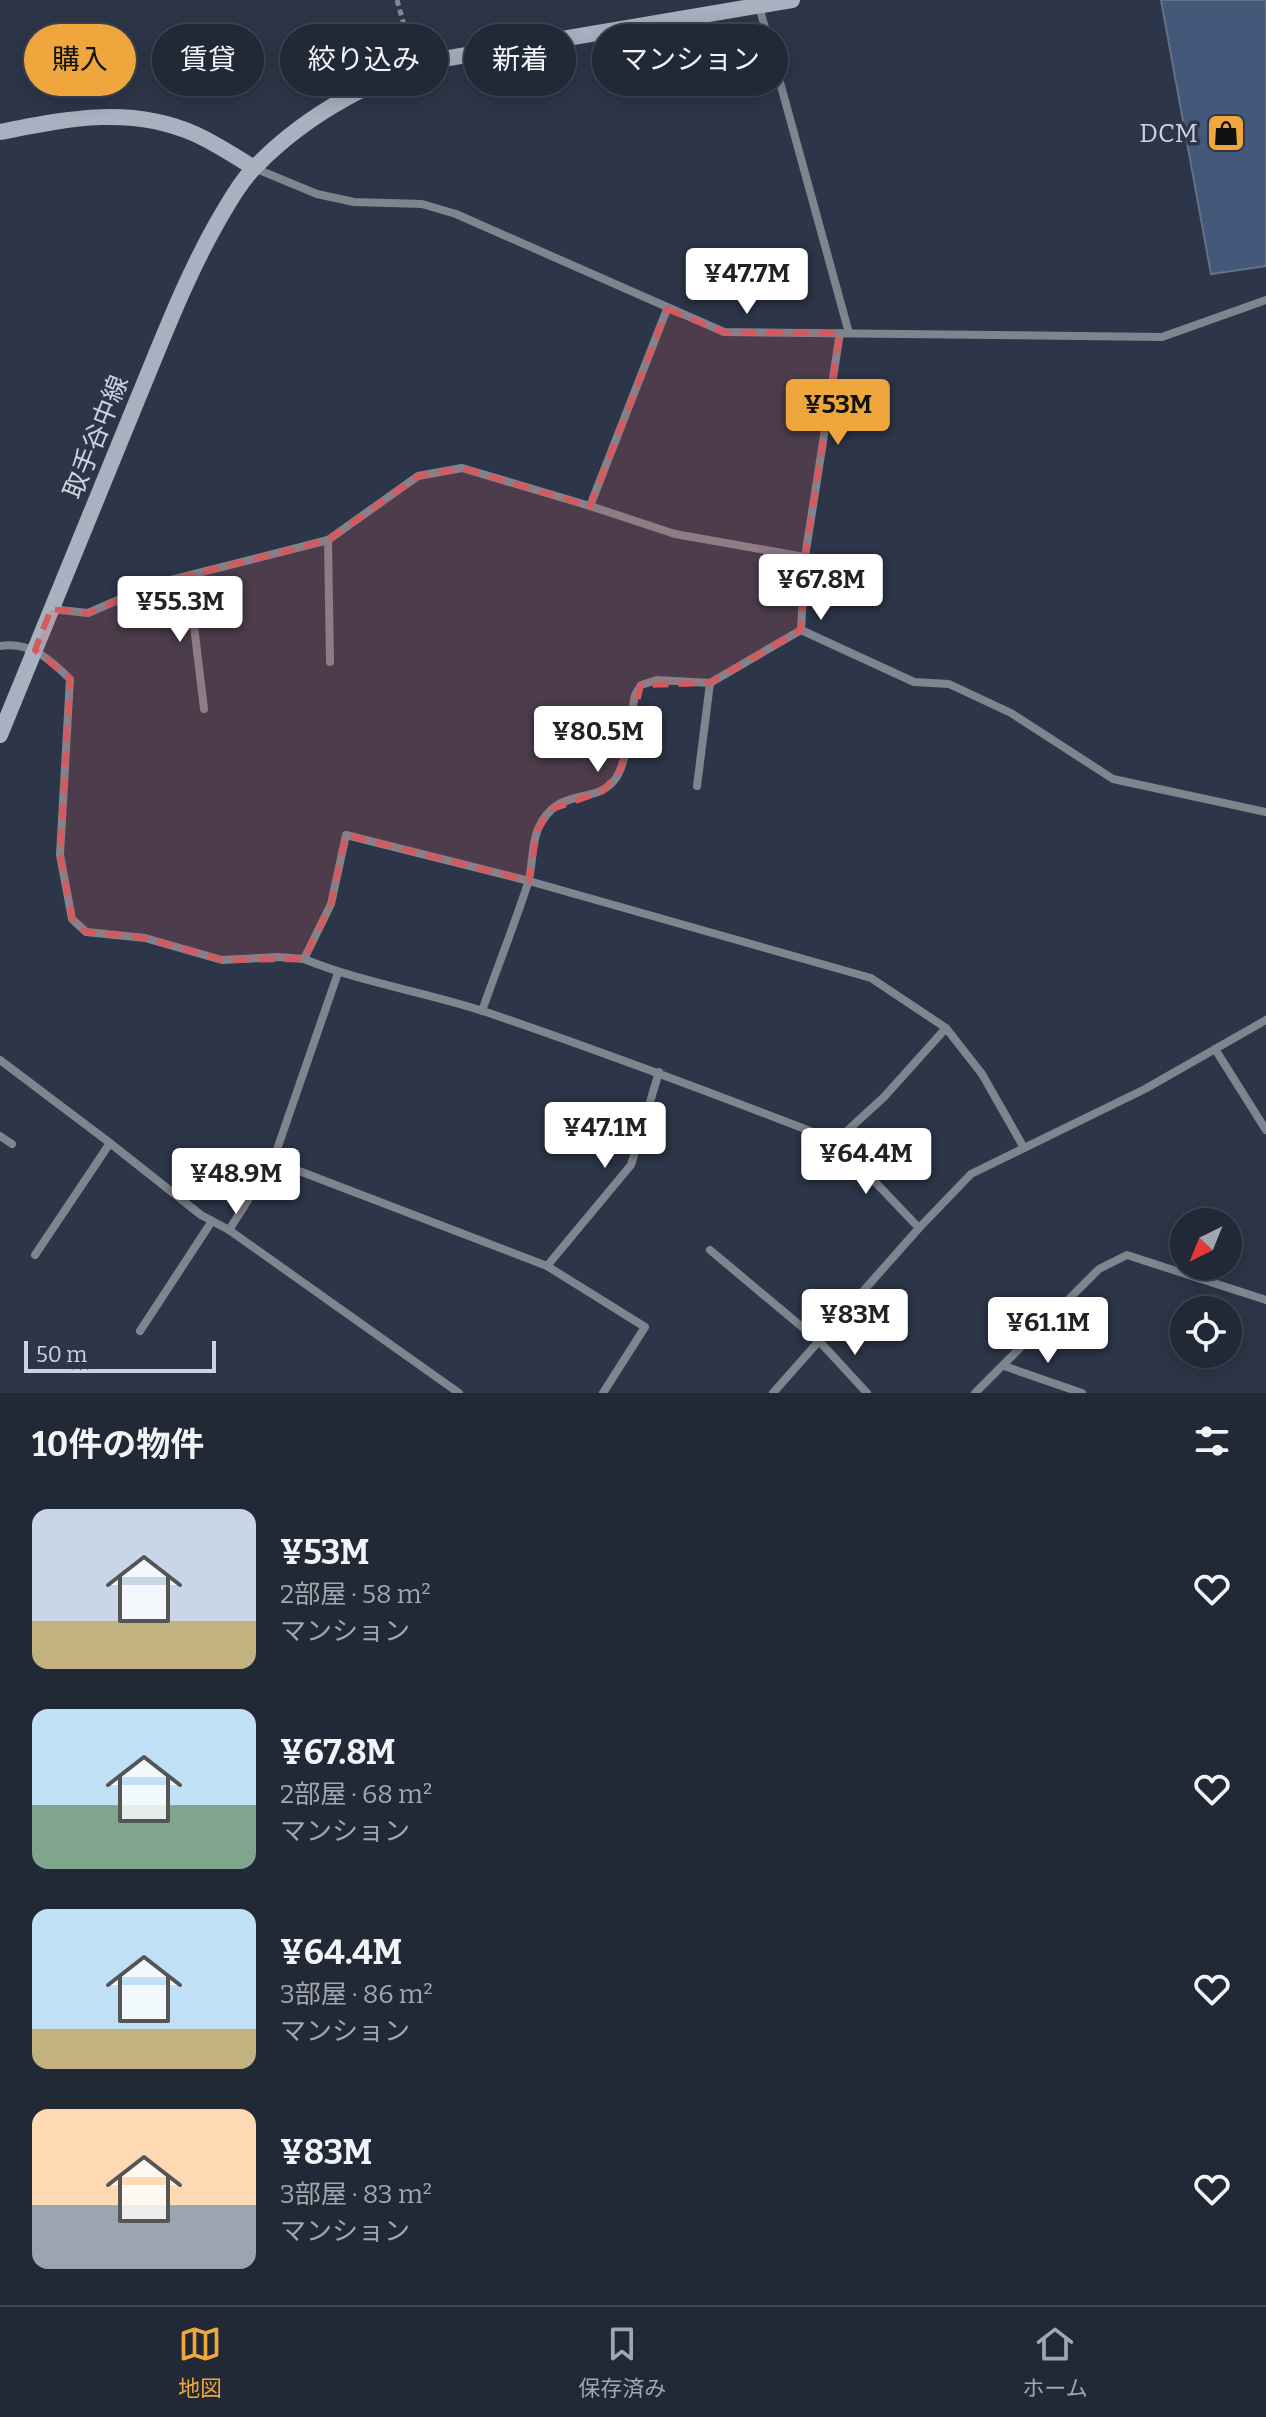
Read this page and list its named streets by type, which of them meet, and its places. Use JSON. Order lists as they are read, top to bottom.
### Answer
{
  "streets": {
    "main road": ["取手谷中線"]
  },
  "places": {
    "shop": ["DCM"]
  },
  "scale_bar": "50 m",
  "north": "bottom left",
  "page": {
    "chip": [
      "購入",
      "賃貸",
      "絞り込み",
      "新着",
      "マンション"
    ],
    "price": [
      "¥47.7M",
      "¥53M",
      "¥67.8M",
      "¥55.3M",
      "¥80.5M",
      "¥47.1M",
      "¥64.4M",
      "¥48.9M",
      "¥83M",
      "¥61.1M"
    ],
    "scale": "50 m",
    "heading": "10件の物件",
    "list": [
      {
        "name": "¥53M",
        "note": "2部屋 · 58 m² · マンション"
      },
      {
        "name": "¥67.8M",
        "note": "2部屋 · 68 m² · マンション"
      },
      {
        "name": "¥64.4M",
        "note": "3部屋 · 86 m² · マンション"
      },
      {
        "name": "¥83M",
        "note": "3部屋 · 83 m² · マンション"
      }
    ],
    "tabs": ["地図", "保存済み", "ホーム"]
  }
}
